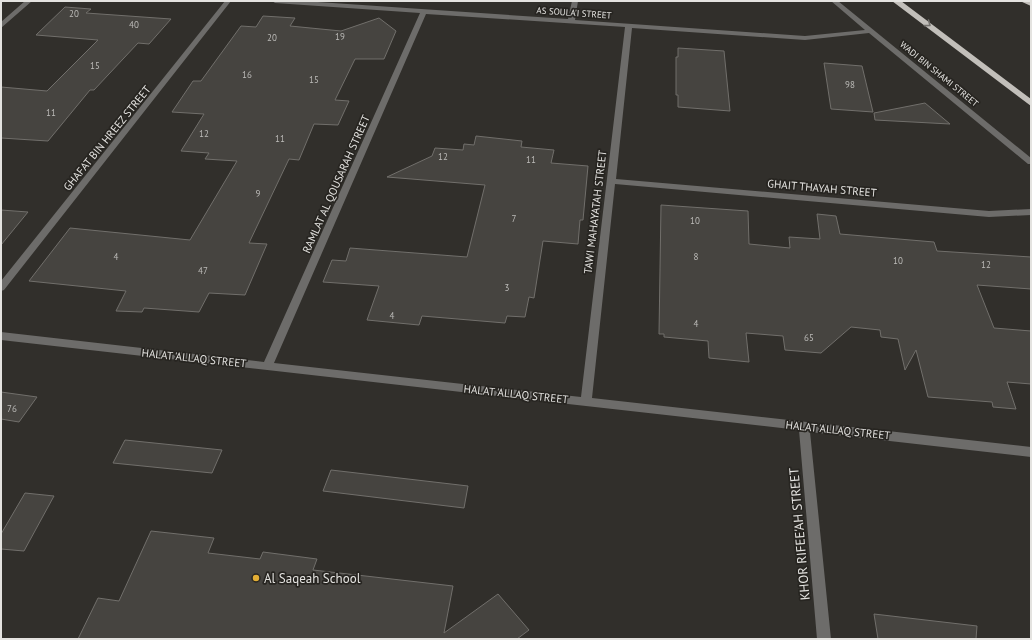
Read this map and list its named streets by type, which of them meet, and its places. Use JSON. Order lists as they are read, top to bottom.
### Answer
{
  "streets": {
    "street": [
      "AS SOULA'I STREET",
      "WADI BIN SHAMI STREET",
      "GHAFAT BIN HREEZ STREET",
      "RAMLAT AL QOUSARAH STREET",
      "GHAIT THAYAH STREET",
      "TAWI MAHAYATAH STREET",
      "HALAT 'ALLAQ STREET",
      "KHOR RIFEE'AH STREET"
    ]
  },
  "crossings": [
    ["AS SOULA'I STREET", "WADI BIN SHAMI STREET"],
    ["AS SOULA'I STREET", "RAMLAT AL QOUSARAH STREET"],
    ["AS SOULA'I STREET", "TAWI MAHAYATAH STREET"],
    ["RAMLAT AL QOUSARAH STREET", "HALAT 'ALLAQ STREET"],
    ["GHAIT THAYAH STREET", "TAWI MAHAYATAH STREET"],
    ["TAWI MAHAYATAH STREET", "HALAT 'ALLAQ STREET"],
    ["HALAT 'ALLAQ STREET", "KHOR RIFEE'AH STREET"]
  ],
  "places": ["Al Saqeah School"],
  "house_numbers": [
    "20",
    "40",
    "19",
    "20",
    "15",
    "16",
    "15",
    "98",
    "11",
    "12",
    "11",
    "12",
    "11",
    "9",
    "7",
    "10",
    "4",
    "8",
    "10",
    "12",
    "47",
    "3",
    "4",
    "4",
    "65",
    "76"
  ]
}
